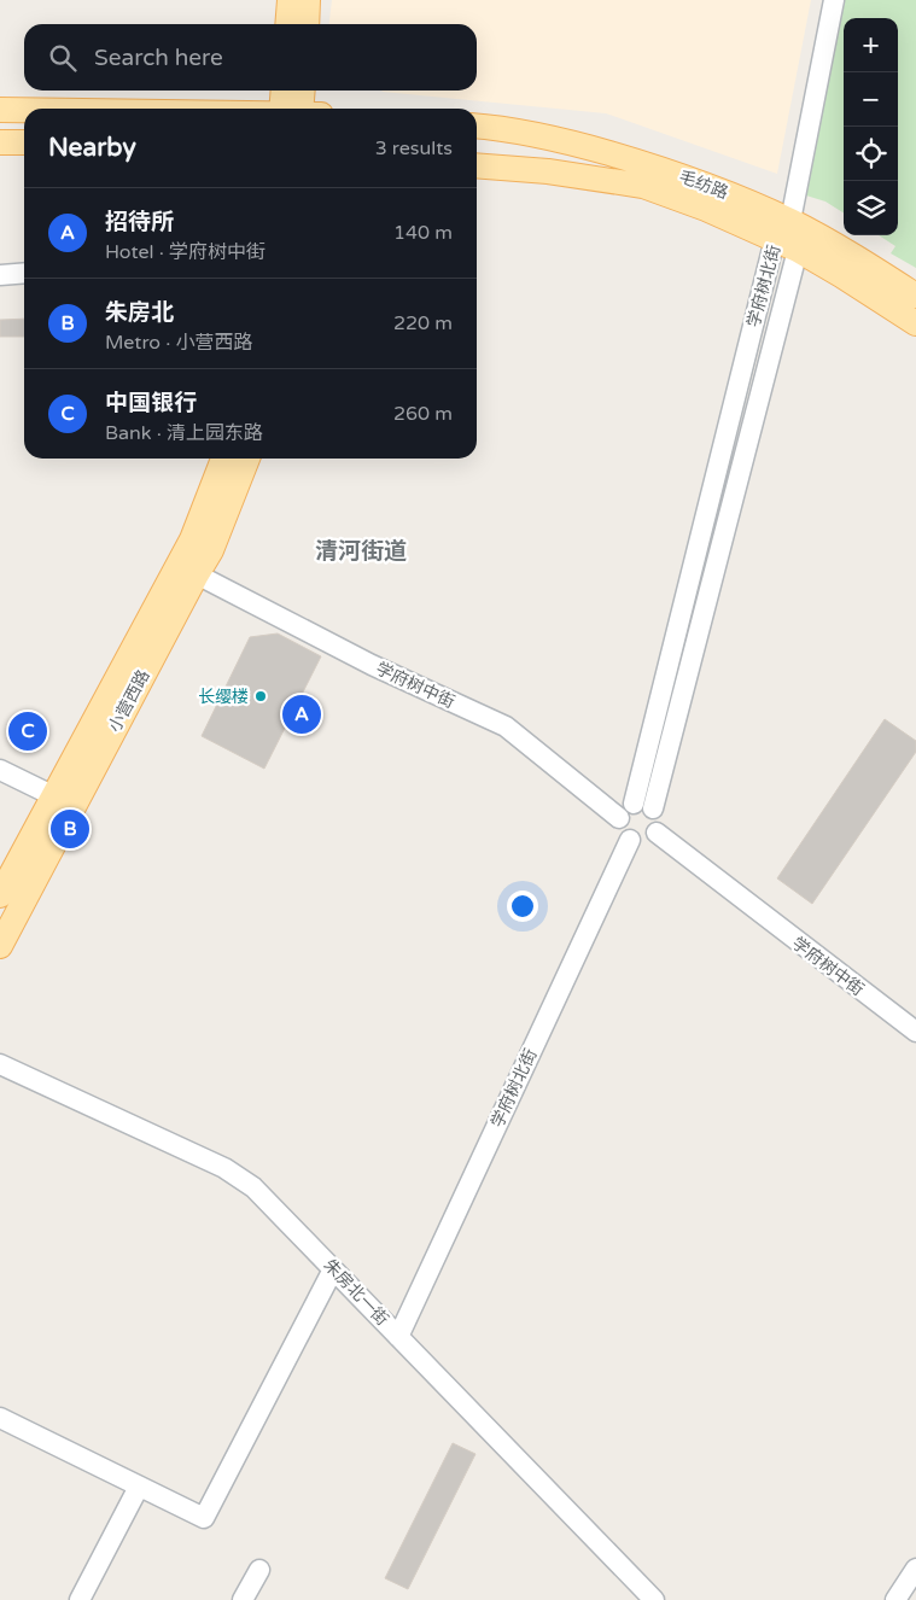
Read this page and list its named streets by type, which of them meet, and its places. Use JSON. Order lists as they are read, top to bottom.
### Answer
{
  "streets": {
    "main road": ["毛纺路", "小营西路"],
    "street": ["学府树北街", "学府树中街", "朱房北一街"]
  },
  "crossings": [
    ["毛纺路", "学府树北街"],
    ["学府树北街", "学府树中街"],
    ["学府树北街", "朱房北一街"],
    ["学府树中街", "小营西路"]
  ],
  "districts": ["清河街道"],
  "places": ["长缨楼"],
  "page": {
    "map_buttons": ["+", "−"],
    "search": "Search here",
    "heading": ["Nearby", "3 results"],
    "list": [
      {
        "mark": "A",
        "name": "招待所",
        "note": "Hotel · 学府树中街",
        "value": "140 m"
      },
      {
        "mark": "B",
        "name": "朱房北",
        "note": "Metro · 小营西路",
        "value": "220 m"
      },
      {
        "mark": "C",
        "name": "中国银行",
        "note": "Bank · 清上园东路",
        "value": "260 m"
      }
    ],
    "pins": ["A", "C", "B"]
  }
}
